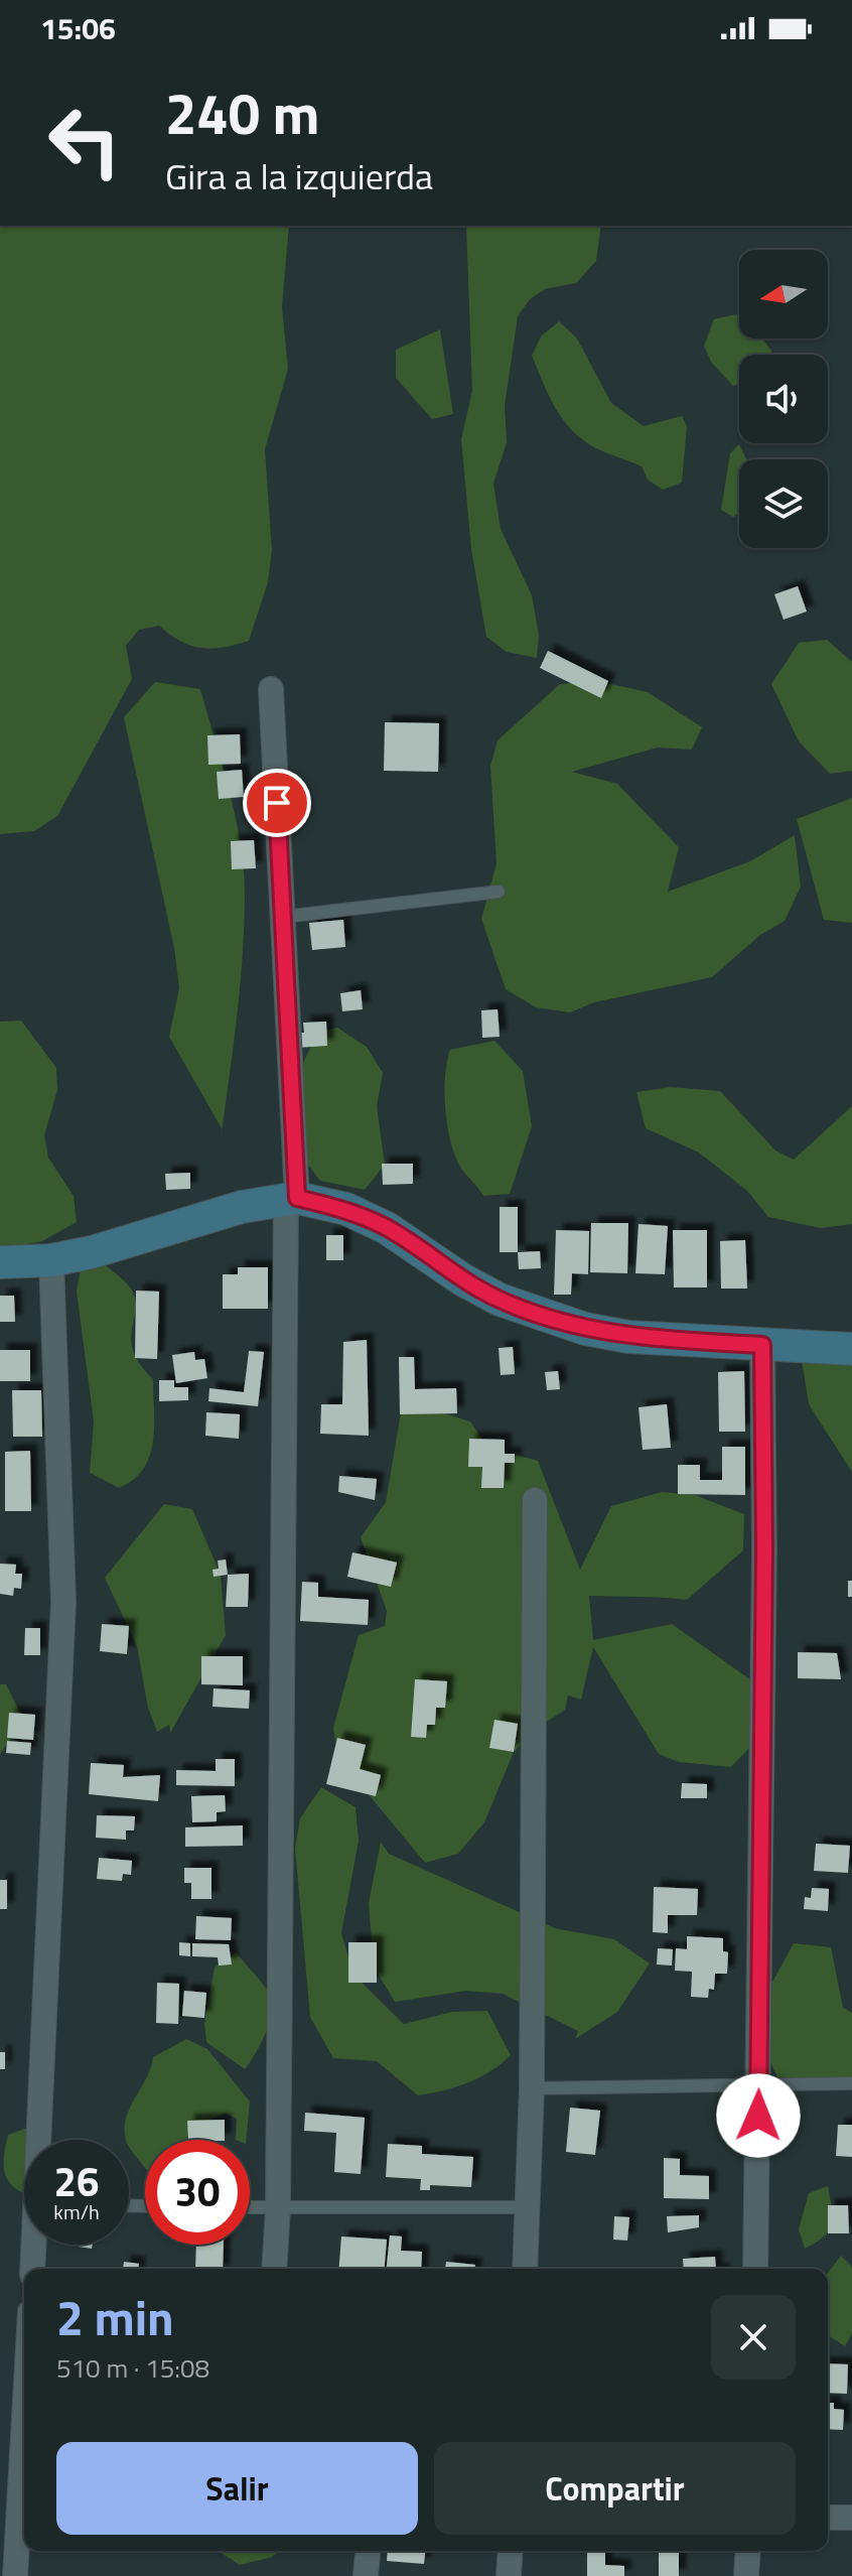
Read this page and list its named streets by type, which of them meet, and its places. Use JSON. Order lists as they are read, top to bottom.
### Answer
{
  "north": "left",
  "page": {
    "status": "15:06",
    "turn": ["240 m", "Gira a la izquierda"],
    "speed": "26 km/h",
    "limit": "30",
    "heading": ["2 min", "510 m · 15:08"],
    "buttons": ["Salir", "Compartir"]
  }
}
